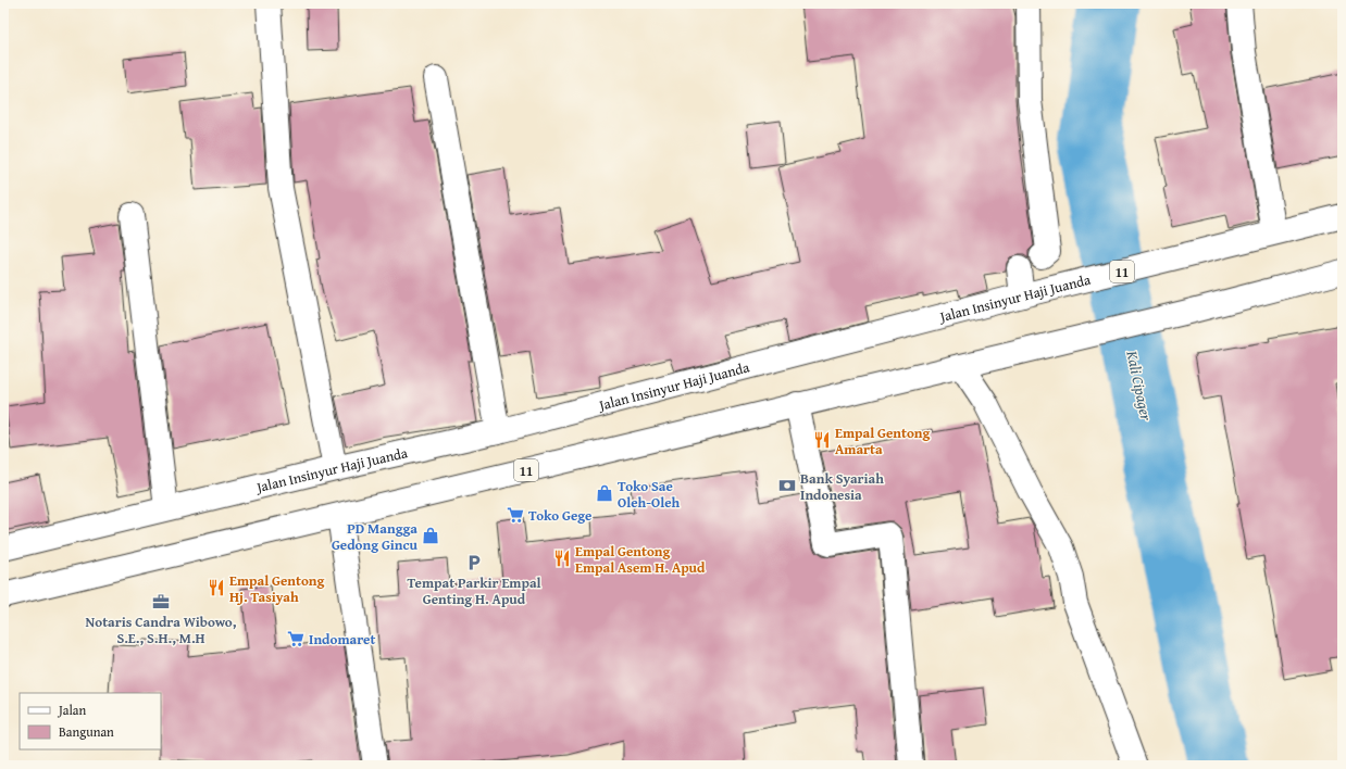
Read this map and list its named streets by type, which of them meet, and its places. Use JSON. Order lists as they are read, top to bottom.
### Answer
{
  "streets": {
    "main road": ["11", "Jalan Insinyur Haji Juanda"]
  },
  "water": ["Kali Cipager"],
  "places": {
    "restaurant": ["Empal Gentong Amarta", "Empal Gentong Empal Asem H. Apud", "Empal Gentong Hj. Tasiyah"],
    "bank": ["Bank Syariah Indonesia"],
    "shop": ["Toko Sae Oleh-Oleh", "PD Mangga Gedong Gincu"],
    "supermarket": ["Toko Gege", "Indomaret"],
    "parking": ["Tempat Parkir Empal Genting H. Apud"],
    "office": ["Notaris Candra Wibowo, S.E., S.H., M.H"]
  },
  "legend": ["Jalan", "Bangunan"]
}
